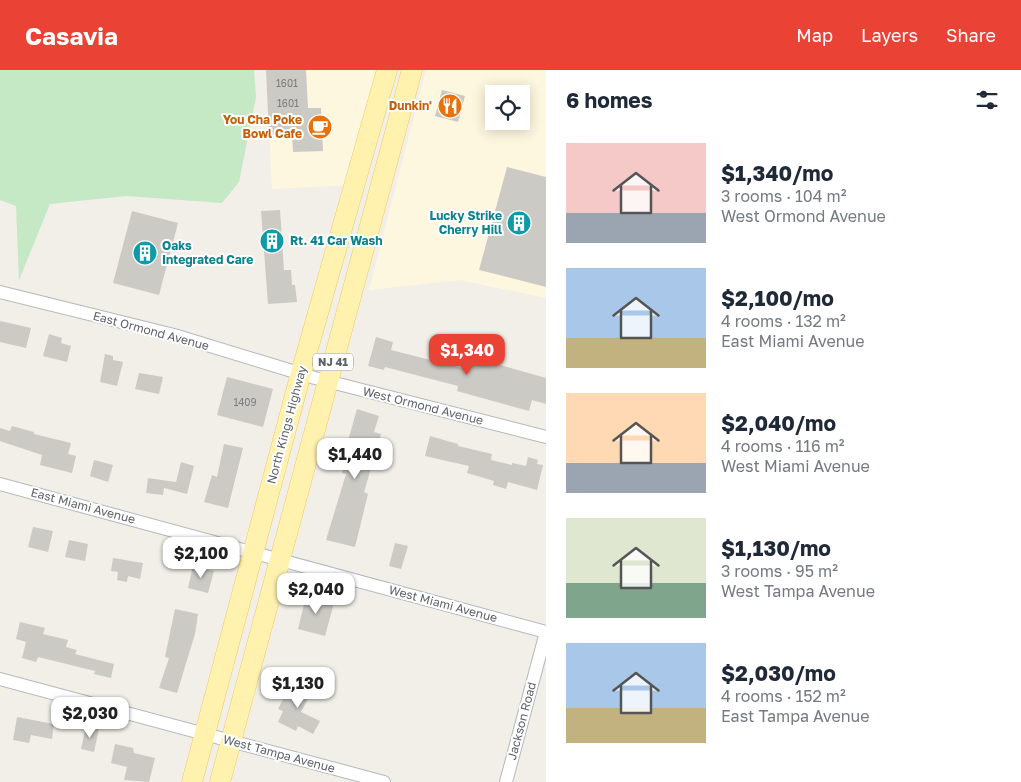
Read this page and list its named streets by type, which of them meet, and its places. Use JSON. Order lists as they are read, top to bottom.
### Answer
{
  "streets": {
    "main road": ["NJ 41", "North Kings Highway"],
    "street": [
      "East Ormond Avenue",
      "West Ormond Avenue",
      "East Miami Avenue",
      "West Miami Avenue",
      "Jackson Road",
      "West Tampa Avenue"
    ]
  },
  "crossings": [
    ["East Ormond Avenue", "West Ormond Avenue"],
    ["East Ormond Avenue", "North Kings Highway"],
    ["NJ 41", "West Ormond Avenue"],
    ["NJ 41", "West Miami Avenue"],
    ["NJ 41", "West Tampa Avenue"],
    ["West Ormond Avenue", "North Kings Highway"],
    ["North Kings Highway", "East Miami Avenue"],
    ["North Kings Highway", "West Miami Avenue"],
    ["North Kings Highway", "West Tampa Avenue"],
    ["East Miami Avenue", "West Miami Avenue"],
    ["West Miami Avenue", "Jackson Road"]
  ],
  "places": {
    "restaurant": ["Dunkin'"],
    "cafe": ["You Cha Poke Bowl Cafe"],
    "building": ["Lucky Strike Cherry Hill", "Rt. 41 Car Wash", "Oaks Integrated Care"]
  },
  "house_numbers": ["1601", "1601", "1409"],
  "page": {
    "header": "Casavia",
    "nav": ["Map", "Layers", "Share"],
    "heading": "6 homes",
    "list": [
      {
        "name": "$1,340/mo",
        "note": "3 rooms · 104 m² · West Ormond Avenue"
      },
      {
        "name": "$2,100/mo",
        "note": "4 rooms · 132 m² · East Miami Avenue"
      },
      {
        "name": "$2,040/mo",
        "note": "4 rooms · 116 m² · West Miami Avenue"
      },
      {
        "name": "$1,130/mo",
        "note": "3 rooms · 95 m² · West Tampa Avenue"
      },
      {
        "name": "$2,030/mo",
        "note": "4 rooms · 152 m² · East Tampa Avenue"
      }
    ],
    "price": [
      "$1,340",
      "$1,440",
      "$2,100",
      "$2,040",
      "$1,130",
      "$2,030"
    ]
  }
}
